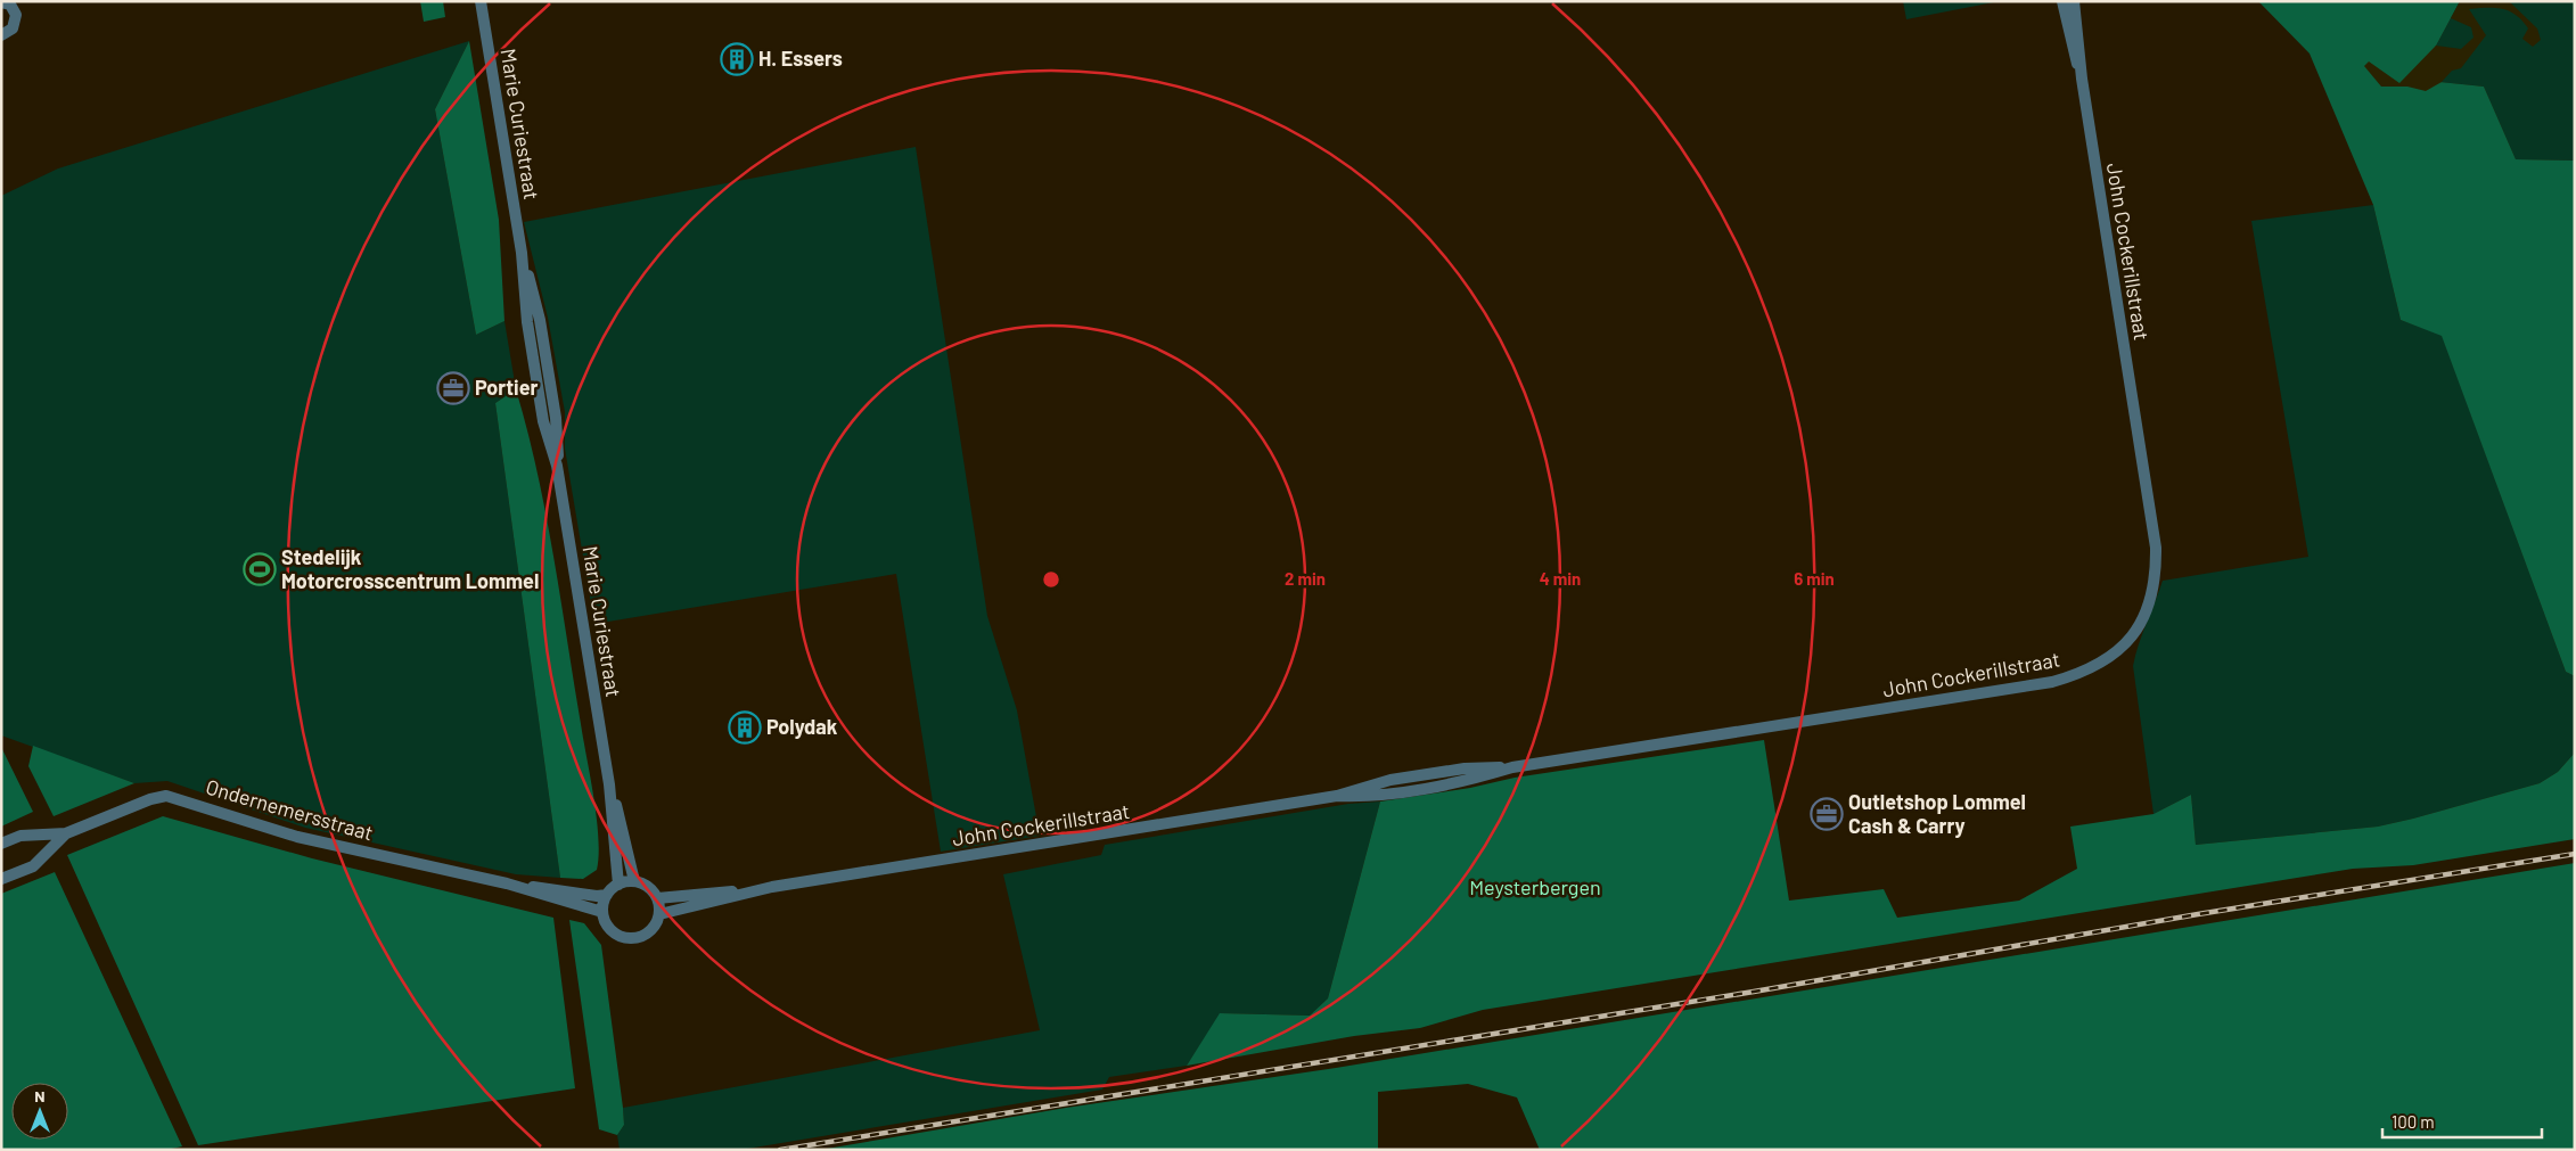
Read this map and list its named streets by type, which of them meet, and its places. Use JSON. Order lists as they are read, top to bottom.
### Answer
{
  "streets": {
    "street": ["Marie Curiestraat", "John Cockerillstraat", "Ondernemersstraat"]
  },
  "crossings": [
    ["John Cockerillstraat", "Ondernemersstraat"]
  ],
  "parks": ["Meysterbergen"],
  "places": {
    "building": ["H. Essers", "Polydak"],
    "office": ["Portier", "Outletshop Lommel Cash & Carry"],
    "sports": ["Stedelijk Motorcrosscentrum Lommel"]
  },
  "scale_bar": "100 m",
  "north": "top",
  "rings": ["2 min", "4 min", "6 min"]
}
